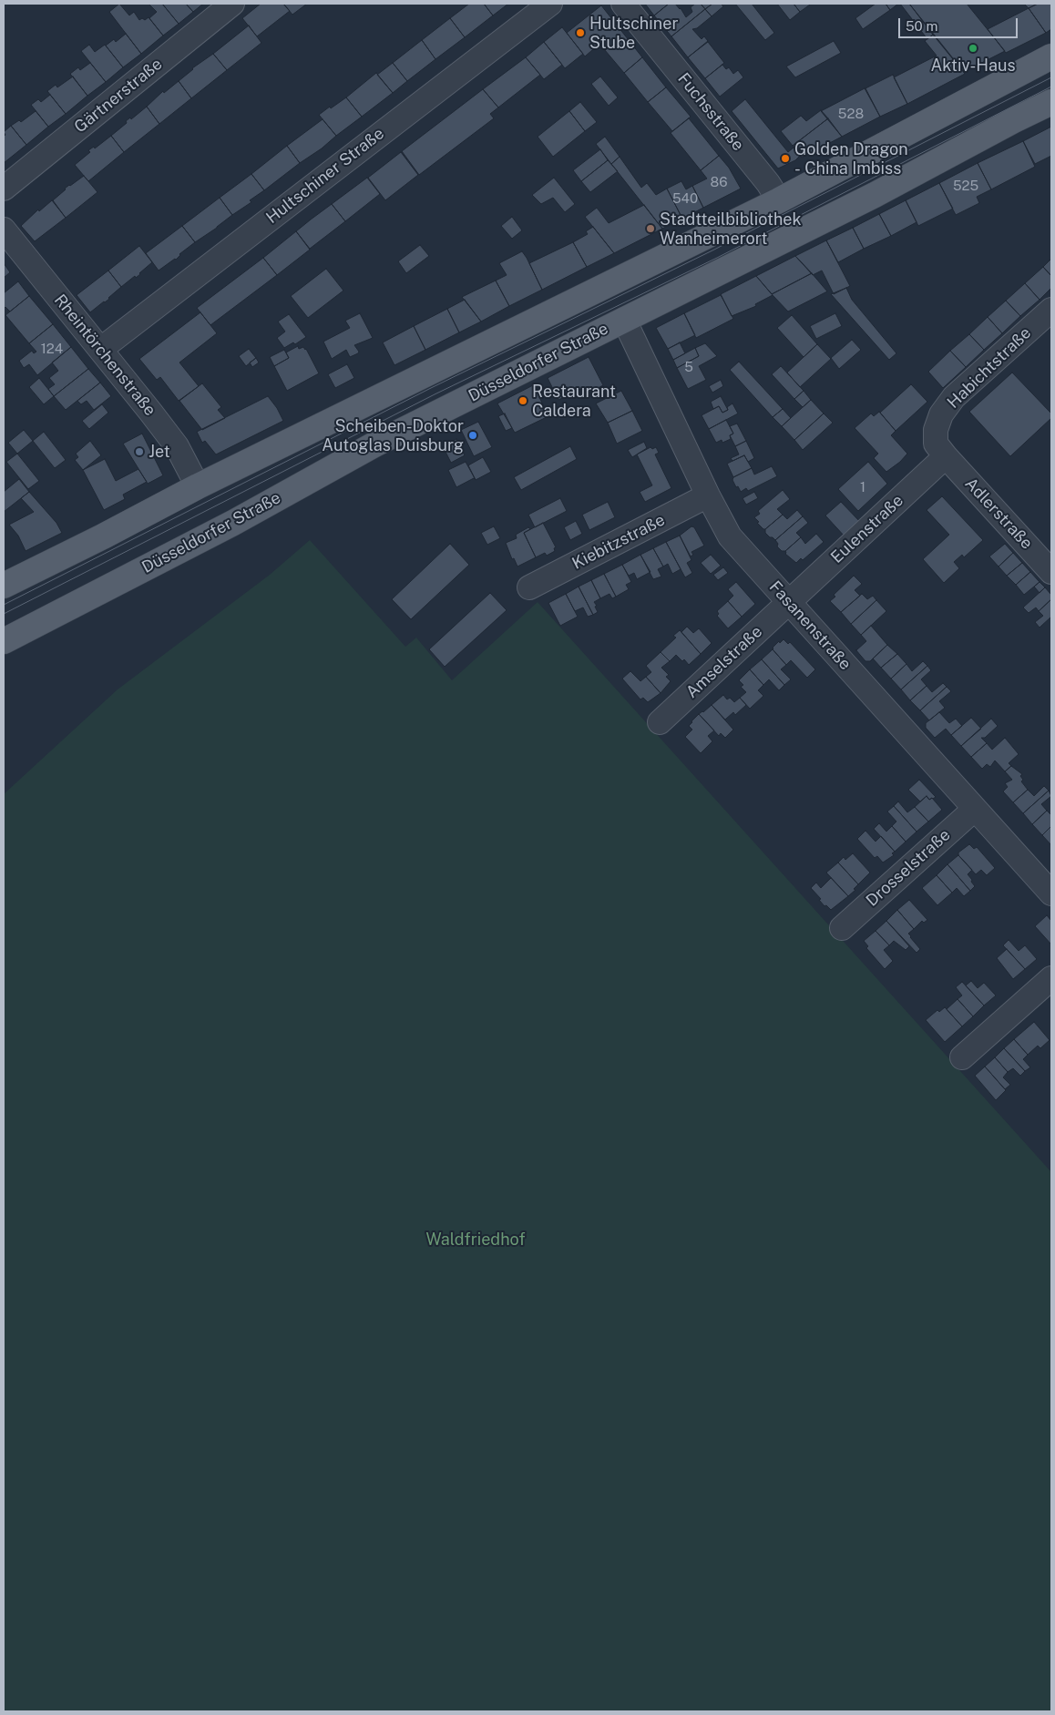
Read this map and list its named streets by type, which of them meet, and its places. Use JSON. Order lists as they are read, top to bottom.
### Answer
{
  "streets": {
    "main road": ["Düsseldorfer Straße"],
    "street": [
      "Gärtnerstraße",
      "Fuchsstraße",
      "Hultschiner Straße",
      "Rheintörchenstraße",
      "Habichtstraße",
      "Adlerstraße",
      "Eulenstraße",
      "Kiebitzstraße",
      "Fasanenstraße",
      "Amselstraße",
      "Drosselstraße"
    ]
  },
  "crossings": [
    ["Hultschiner Straße", "Rheintörchenstraße"],
    ["Düsseldorfer Straße", "Fasanenstraße"],
    ["Habichtstraße", "Adlerstraße"],
    ["Habichtstraße", "Eulenstraße"],
    ["Adlerstraße", "Eulenstraße"],
    ["Eulenstraße", "Fasanenstraße"],
    ["Eulenstraße", "Amselstraße"],
    ["Kiebitzstraße", "Fasanenstraße"],
    ["Fasanenstraße", "Amselstraße"],
    ["Fasanenstraße", "Drosselstraße"]
  ],
  "parks": ["Waldfriedhof"],
  "places": [
    "Hultschiner Stube",
    "Aktiv-Haus",
    "Golden Dragon - China Imbiss",
    "Stadtteilbibliothek Wanheimerort",
    "Restaurant Caldera",
    "Scheiben-Doktor Autoglas Duisburg",
    "Jet"
  ],
  "house_numbers": [
    "528",
    "86",
    "525",
    "540",
    "124",
    "5",
    "1"
  ],
  "scale_bar": "50 m"
}
